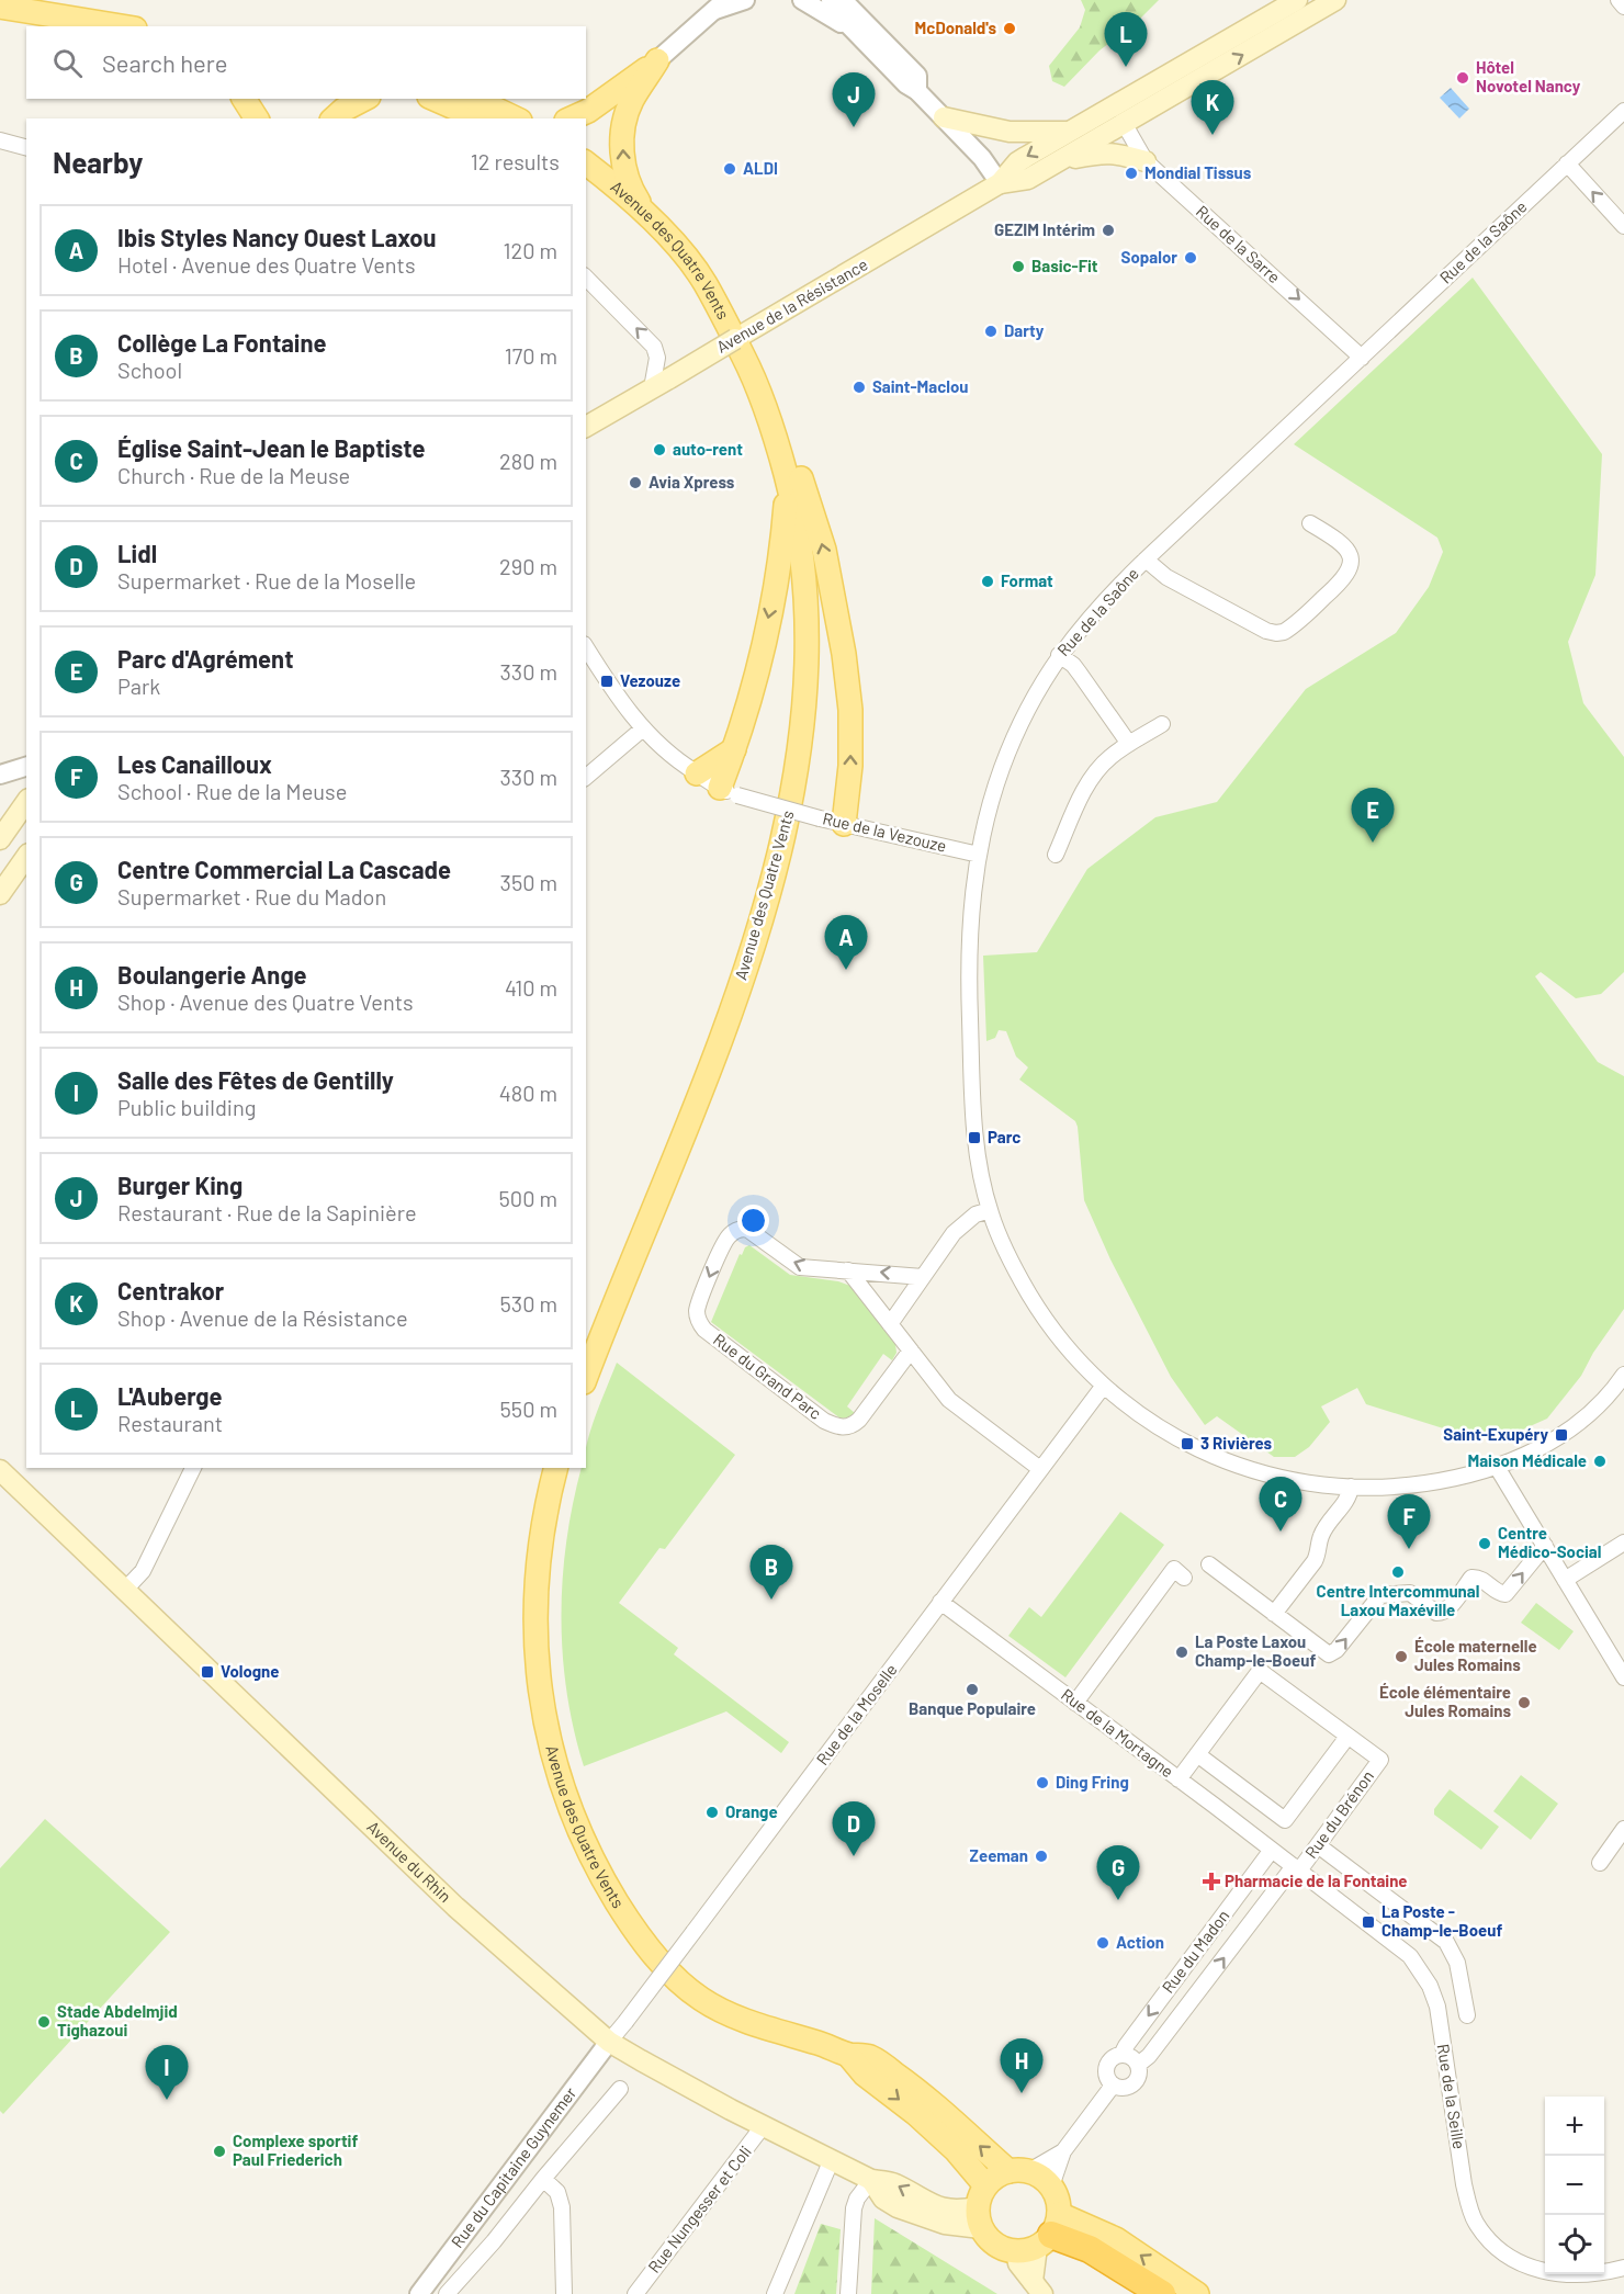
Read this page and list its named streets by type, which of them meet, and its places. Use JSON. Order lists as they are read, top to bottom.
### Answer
{
  "streets": {
    "main road": ["Avenue des Quatre Vents", "Avenue de la Résistance", "Avenue du Rhin"],
    "street": [
      "Rue de la Saône",
      "Rue de la Sarre",
      "Rue de la Vezouze",
      "Rue du Grand Parc",
      "Rue de la Moselle",
      "Rue de la Mortagne",
      "Rue du Brénon",
      "Rue du Madon",
      "Rue de la Seille",
      "Rue du Capitaine Guynemer",
      "Rue Nungesser et Coli"
    ]
  },
  "crossings": [
    ["Rue de la Saône", "Rue de la Sarre"],
    ["Rue de la Saône", "Rue de la Vezouze"],
    ["Rue de la Saône", "Rue de la Moselle"],
    ["Rue de la Sarre", "Avenue de la Résistance"],
    ["Avenue des Quatre Vents", "Avenue du Rhin"],
    ["Rue de la Moselle", "Rue de la Mortagne"],
    ["Rue de la Moselle", "Avenue du Rhin"],
    ["Rue de la Moselle", "Rue du Capitaine Guynemer"],
    ["Rue de la Mortagne", "Rue du Brénon"],
    ["Rue de la Mortagne", "Rue du Madon"],
    ["Rue de la Mortagne", "Rue de la Seille"],
    ["Rue du Brénon", "Rue du Madon"],
    ["Rue du Brénon", "Rue de la Seille"],
    ["Avenue du Rhin", "Rue du Capitaine Guynemer"],
    ["Avenue du Rhin", "Rue Nungesser et Coli"],
    ["Rue du Madon", "Rue de la Seille"]
  ],
  "one_way": ["Rue de la Sarre"],
  "places": {
    "other": [
      "McDonald's",
      "Hôtel Novotel Nancy",
      "ALDI",
      "Mondial Tissus",
      "GEZIM Intérim",
      "Sopalor",
      "Basic-Fit",
      "Darty",
      "Saint-Maclou",
      "auto-rent",
      "Avia Xpress",
      "Format",
      "Maison Médicale",
      "Centre Médico-Social",
      "Centre Intercommunal Laxou Maxéville",
      "La Poste Laxou Champ-le-Boeuf",
      "École maternelle Jules Romains",
      "Banque Populaire",
      "École élémentaire Jules Romains",
      "Ding Fring",
      "Orange",
      "Zeeman",
      "Action",
      "Stade Abdelmjid Tighazoui",
      "Complexe sportif Paul Friederich"
    ],
    "transit": [
      "Vezouze",
      "Parc",
      "Saint-Exupéry",
      "3 Rivières",
      "Vologne",
      "La Poste - Champ-le-Boeuf"
    ],
    "health": ["Pharmacie de la Fontaine"]
  },
  "page": {
    "pins": [
      "L",
      "J",
      "K",
      "E",
      "A",
      "C",
      "F",
      "B",
      "D",
      "G",
      "H",
      "I"
    ],
    "search": "Search here",
    "heading": ["Nearby", "12 results"],
    "list": [
      {
        "mark": "A",
        "name": "Ibis Styles Nancy Ouest Laxou",
        "note": "Hotel · Avenue des Quatre Vents",
        "value": "120 m"
      },
      {
        "mark": "B",
        "name": "Collège La Fontaine",
        "note": "School",
        "value": "170 m"
      },
      {
        "mark": "C",
        "name": "Église Saint-Jean le Baptiste",
        "note": "Church · Rue de la Meuse",
        "value": "280 m"
      },
      {
        "mark": "D",
        "name": "Lidl",
        "note": "Supermarket · Rue de la Moselle",
        "value": "290 m"
      },
      {
        "mark": "E",
        "name": "Parc d'Agrément",
        "note": "Park",
        "value": "330 m"
      },
      {
        "mark": "F",
        "name": "Les Canailloux",
        "note": "School · Rue de la Meuse",
        "value": "330 m"
      },
      {
        "mark": "G",
        "name": "Centre Commercial La Cascade",
        "note": "Supermarket · Rue du Madon",
        "value": "350 m"
      },
      {
        "mark": "H",
        "name": "Boulangerie Ange",
        "note": "Shop · Avenue des Quatre Vents",
        "value": "410 m"
      },
      {
        "mark": "I",
        "name": "Salle des Fêtes de Gentilly",
        "note": "Public building",
        "value": "480 m"
      },
      {
        "mark": "J",
        "name": "Burger King",
        "note": "Restaurant · Rue de la Sapinière",
        "value": "500 m"
      },
      {
        "mark": "K",
        "name": "Centrakor",
        "note": "Shop · Avenue de la Résistance",
        "value": "530 m"
      },
      {
        "mark": "L",
        "name": "L'Auberge",
        "note": "Restaurant",
        "value": "550 m"
      }
    ],
    "map_buttons": ["+", "−"]
  }
}
